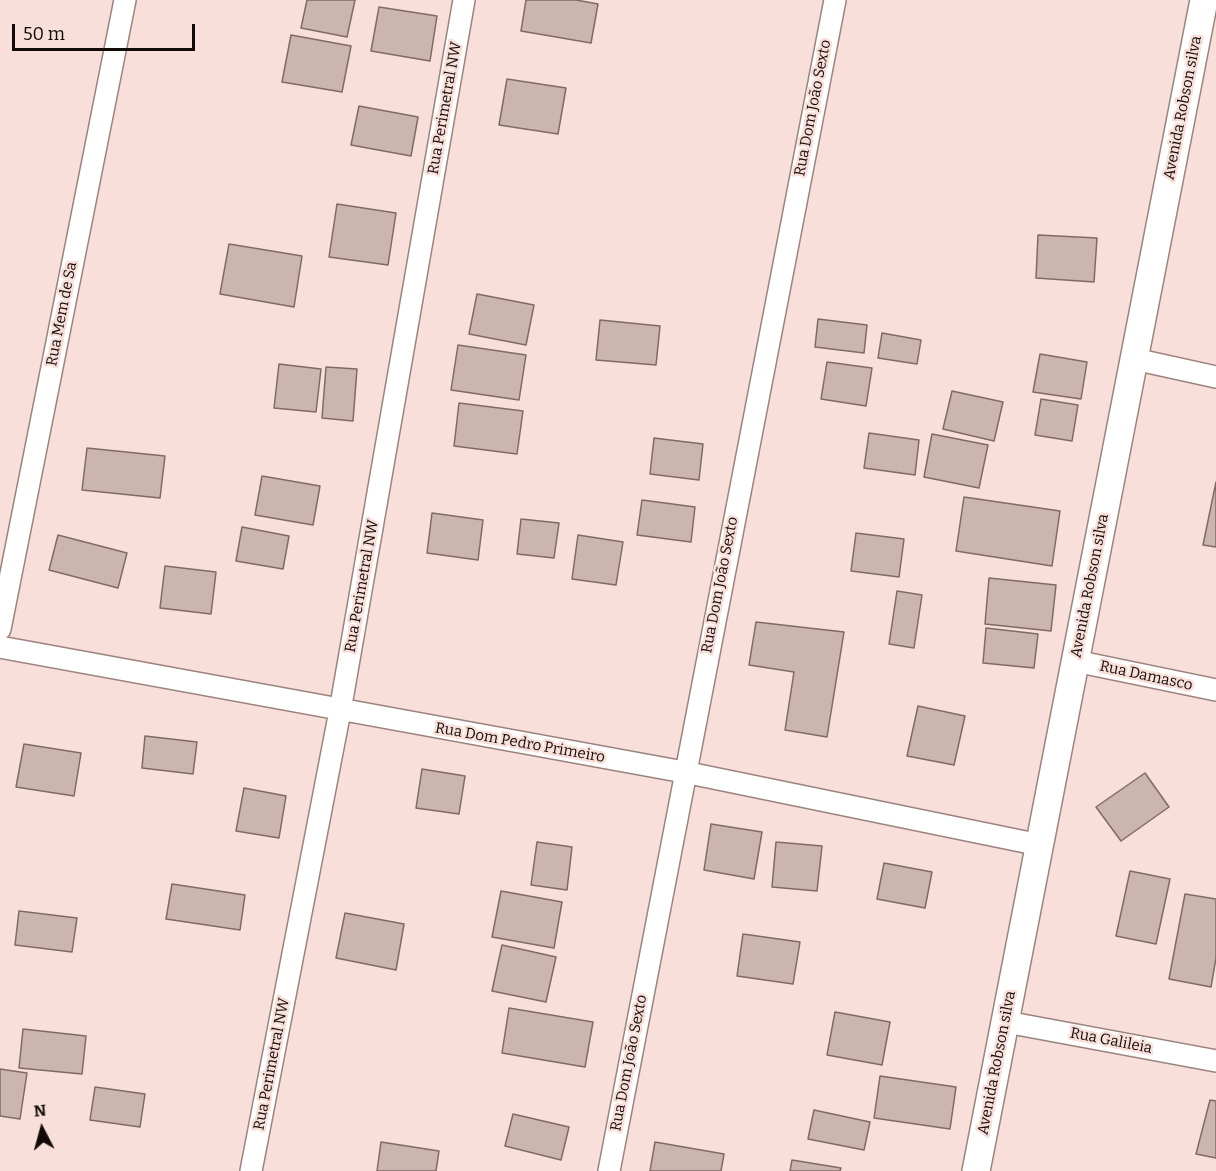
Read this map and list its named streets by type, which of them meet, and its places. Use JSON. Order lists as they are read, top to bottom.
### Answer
{
  "streets": {
    "street": [
      "Rua Perimetral NW",
      "Rua Dom João Sexto",
      "Avenida Robson silva",
      "Rua Mem de Sa",
      "Rua Damasco",
      "Rua Dom Pedro Primeiro",
      "Rua Galileia"
    ]
  },
  "crossings": [
    ["Rua Perimetral NW", "Rua Dom Pedro Primeiro"],
    ["Rua Dom João Sexto", "Rua Dom Pedro Primeiro"],
    ["Avenida Robson silva", "Rua Damasco"],
    ["Avenida Robson silva", "Rua Dom Pedro Primeiro"],
    ["Avenida Robson silva", "Rua Galileia"]
  ],
  "scale_bar": "50 m",
  "north": "top"
}
